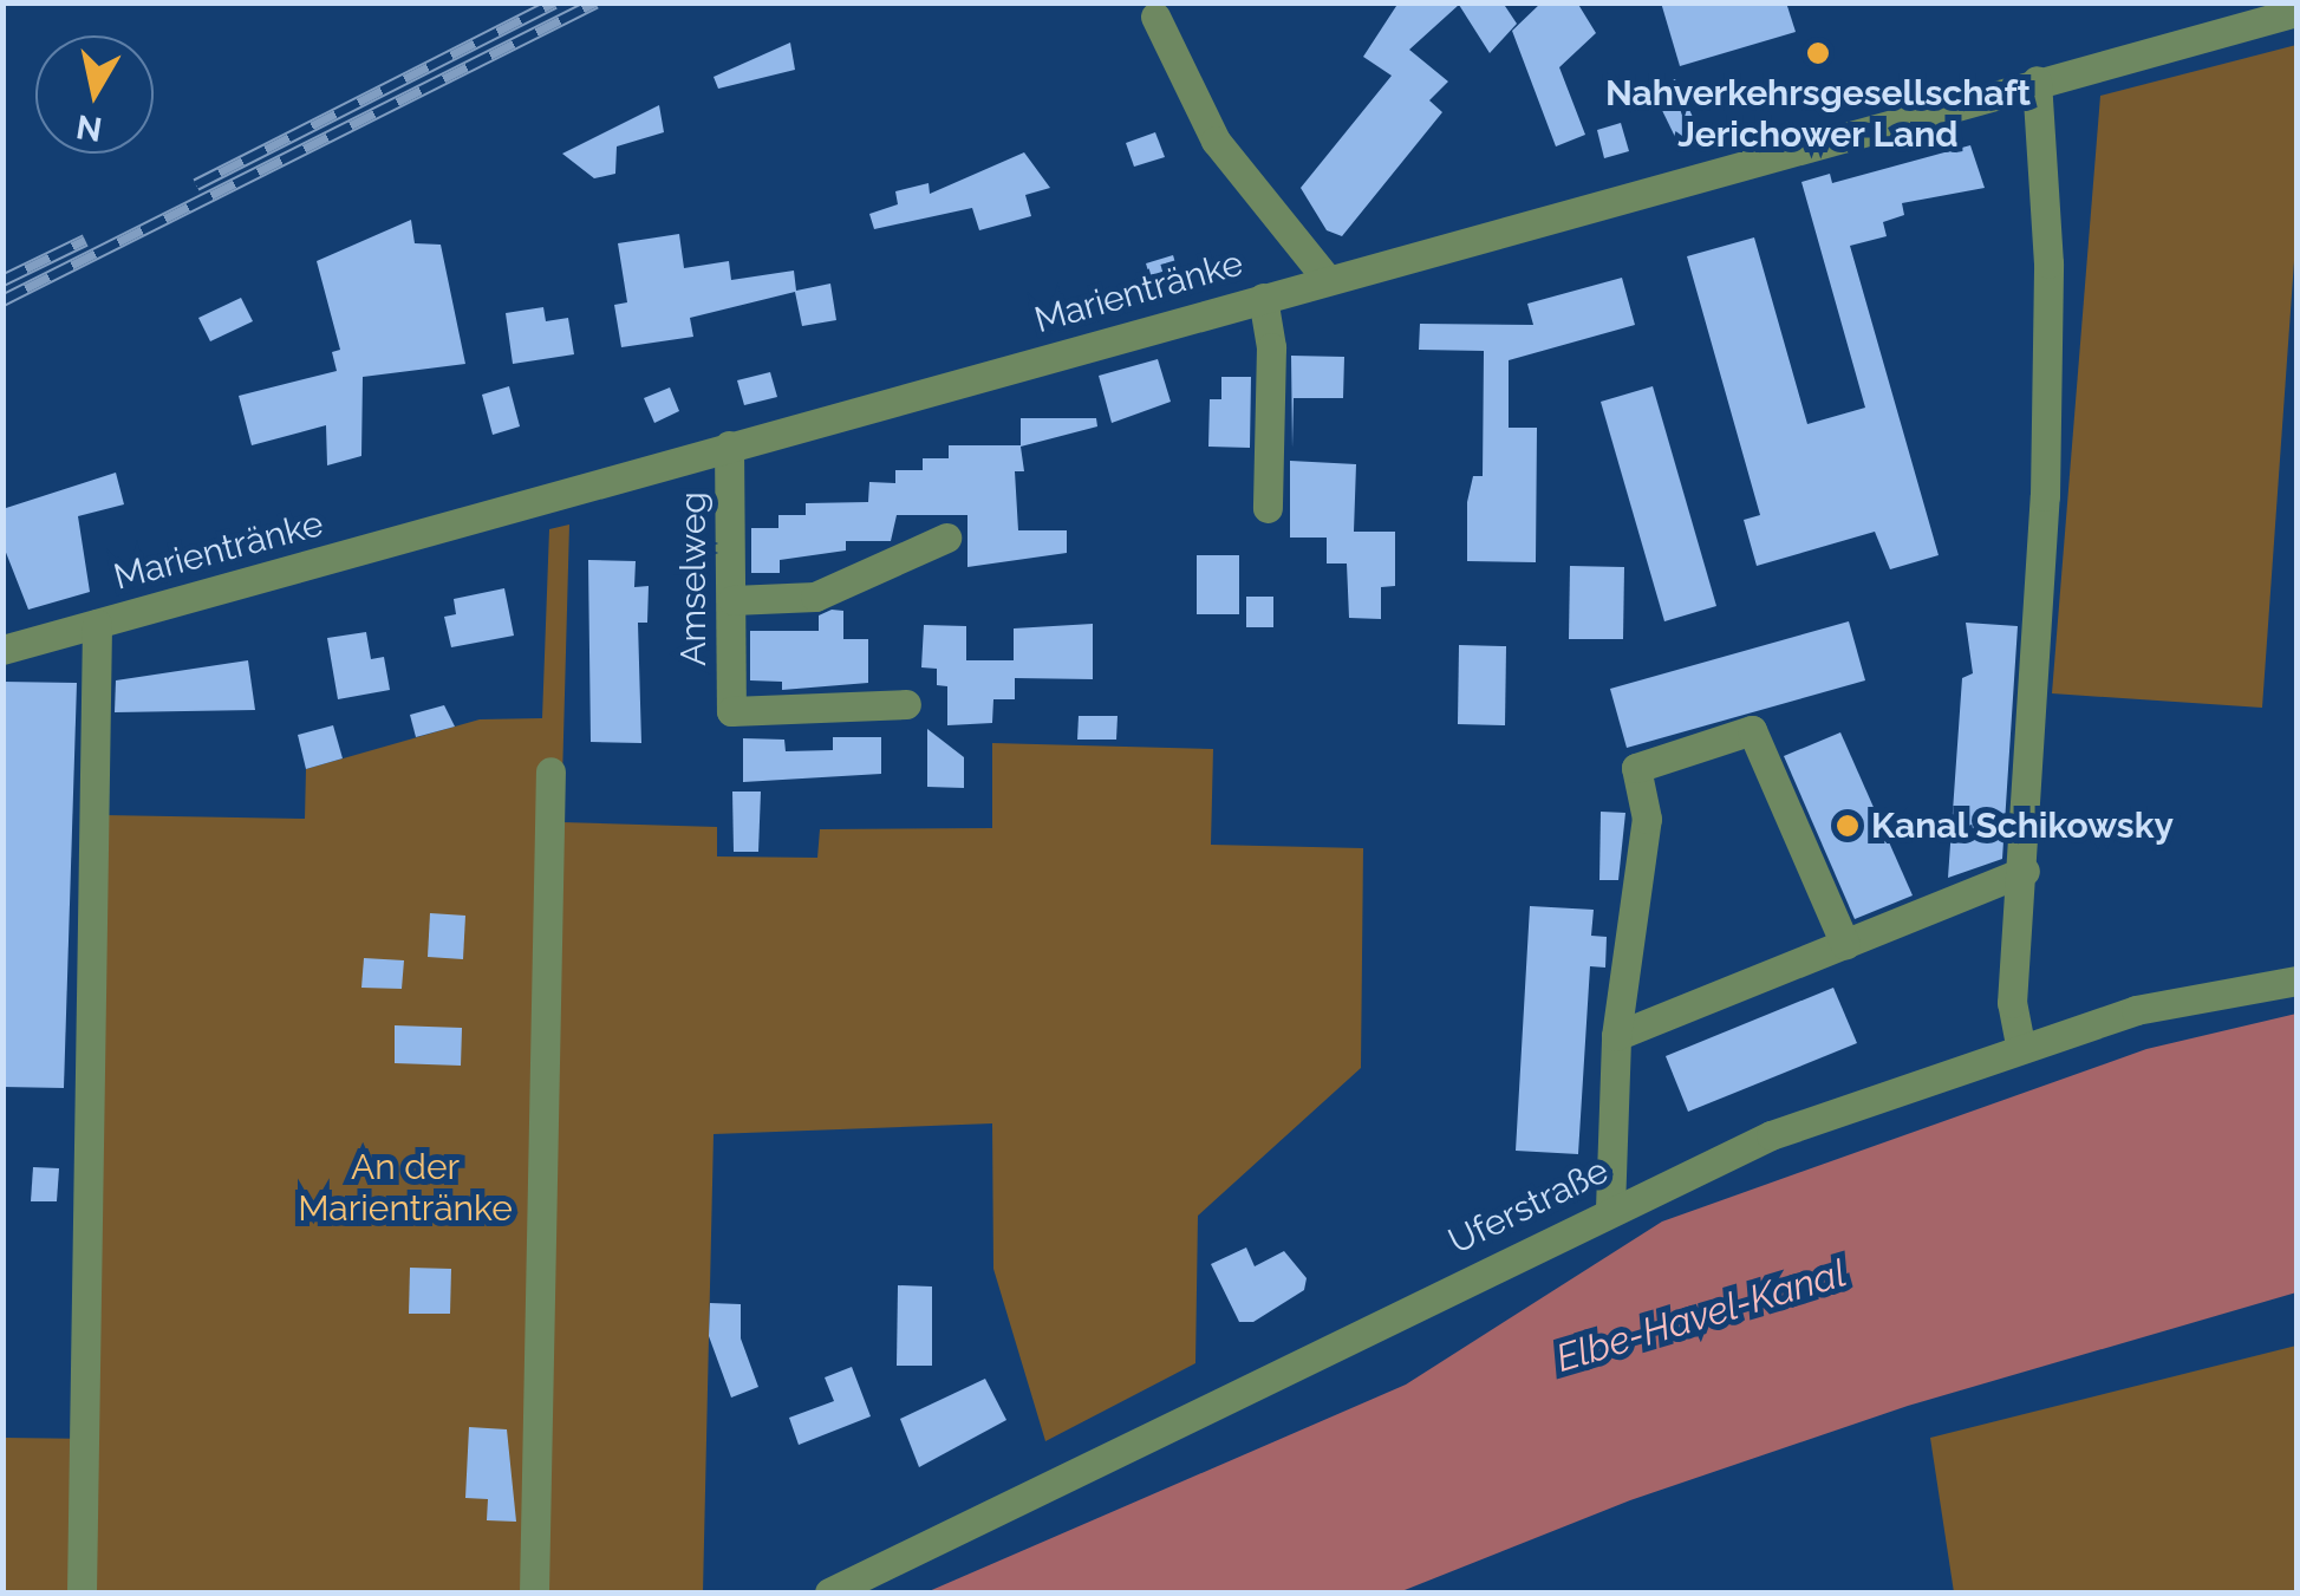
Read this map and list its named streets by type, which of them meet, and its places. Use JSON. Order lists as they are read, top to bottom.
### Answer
{
  "streets": {
    "street": ["Marientränke", "Amselweg", "Uferstraße"]
  },
  "crossings": [
    ["Marientränke", "Amselweg"]
  ],
  "water": ["Elbe-Havel-Kanal"],
  "parks": ["An der Marientränke"],
  "places": ["Nahverkehrsgesellschaft Jerichower Land", "Kanal Schikowsky"],
  "north": "bottom"
}
